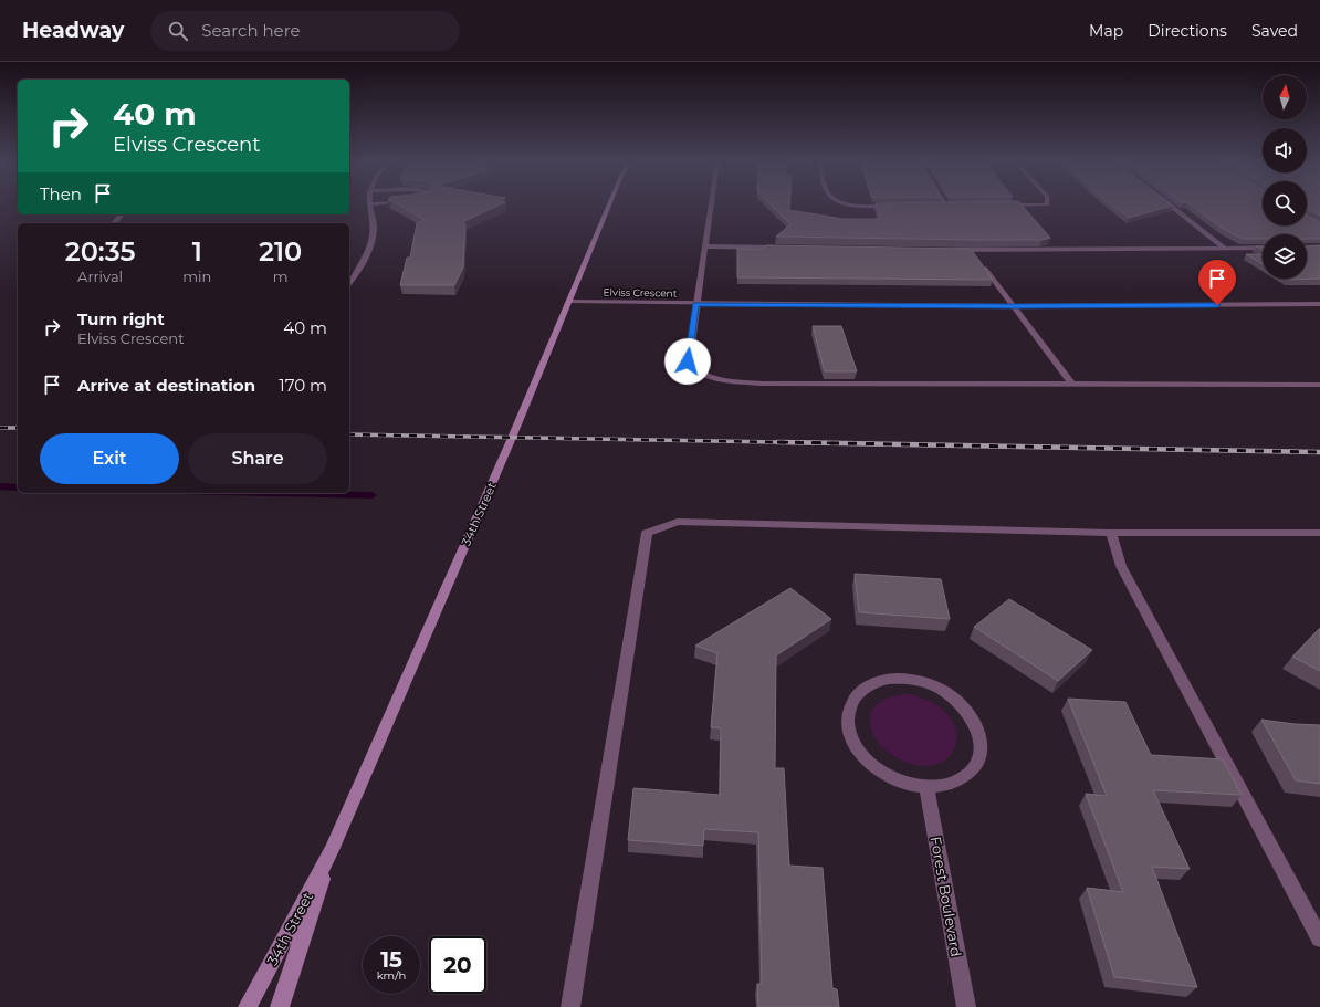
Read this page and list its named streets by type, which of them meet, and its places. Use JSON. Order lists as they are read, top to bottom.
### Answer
{
  "streets": {
    "main road": ["34th Street"],
    "street": ["Elviss Crescent", "Forest Boulevard"]
  },
  "crossings": [
    ["Elviss Crescent", "34th Street"]
  ],
  "north": "top",
  "page": {
    "header": "Headway",
    "search": "Search here",
    "nav": ["Map", "Directions", "Saved"],
    "turn": ["40 m", "Elviss Crescent"],
    "then": "Then",
    "eta": [
      "20:35",
      "Arrival",
      "1",
      "min",
      "210",
      "m"
    ],
    "list": [
      {
        "name": "Turn right",
        "note": "Elviss Crescent",
        "value": "40 m"
      },
      {
        "name": "Arrive at destination",
        "value": "170 m"
      }
    ],
    "buttons": ["Exit", "Share"],
    "speed": "15 km/h",
    "limit": "20"
  }
}
